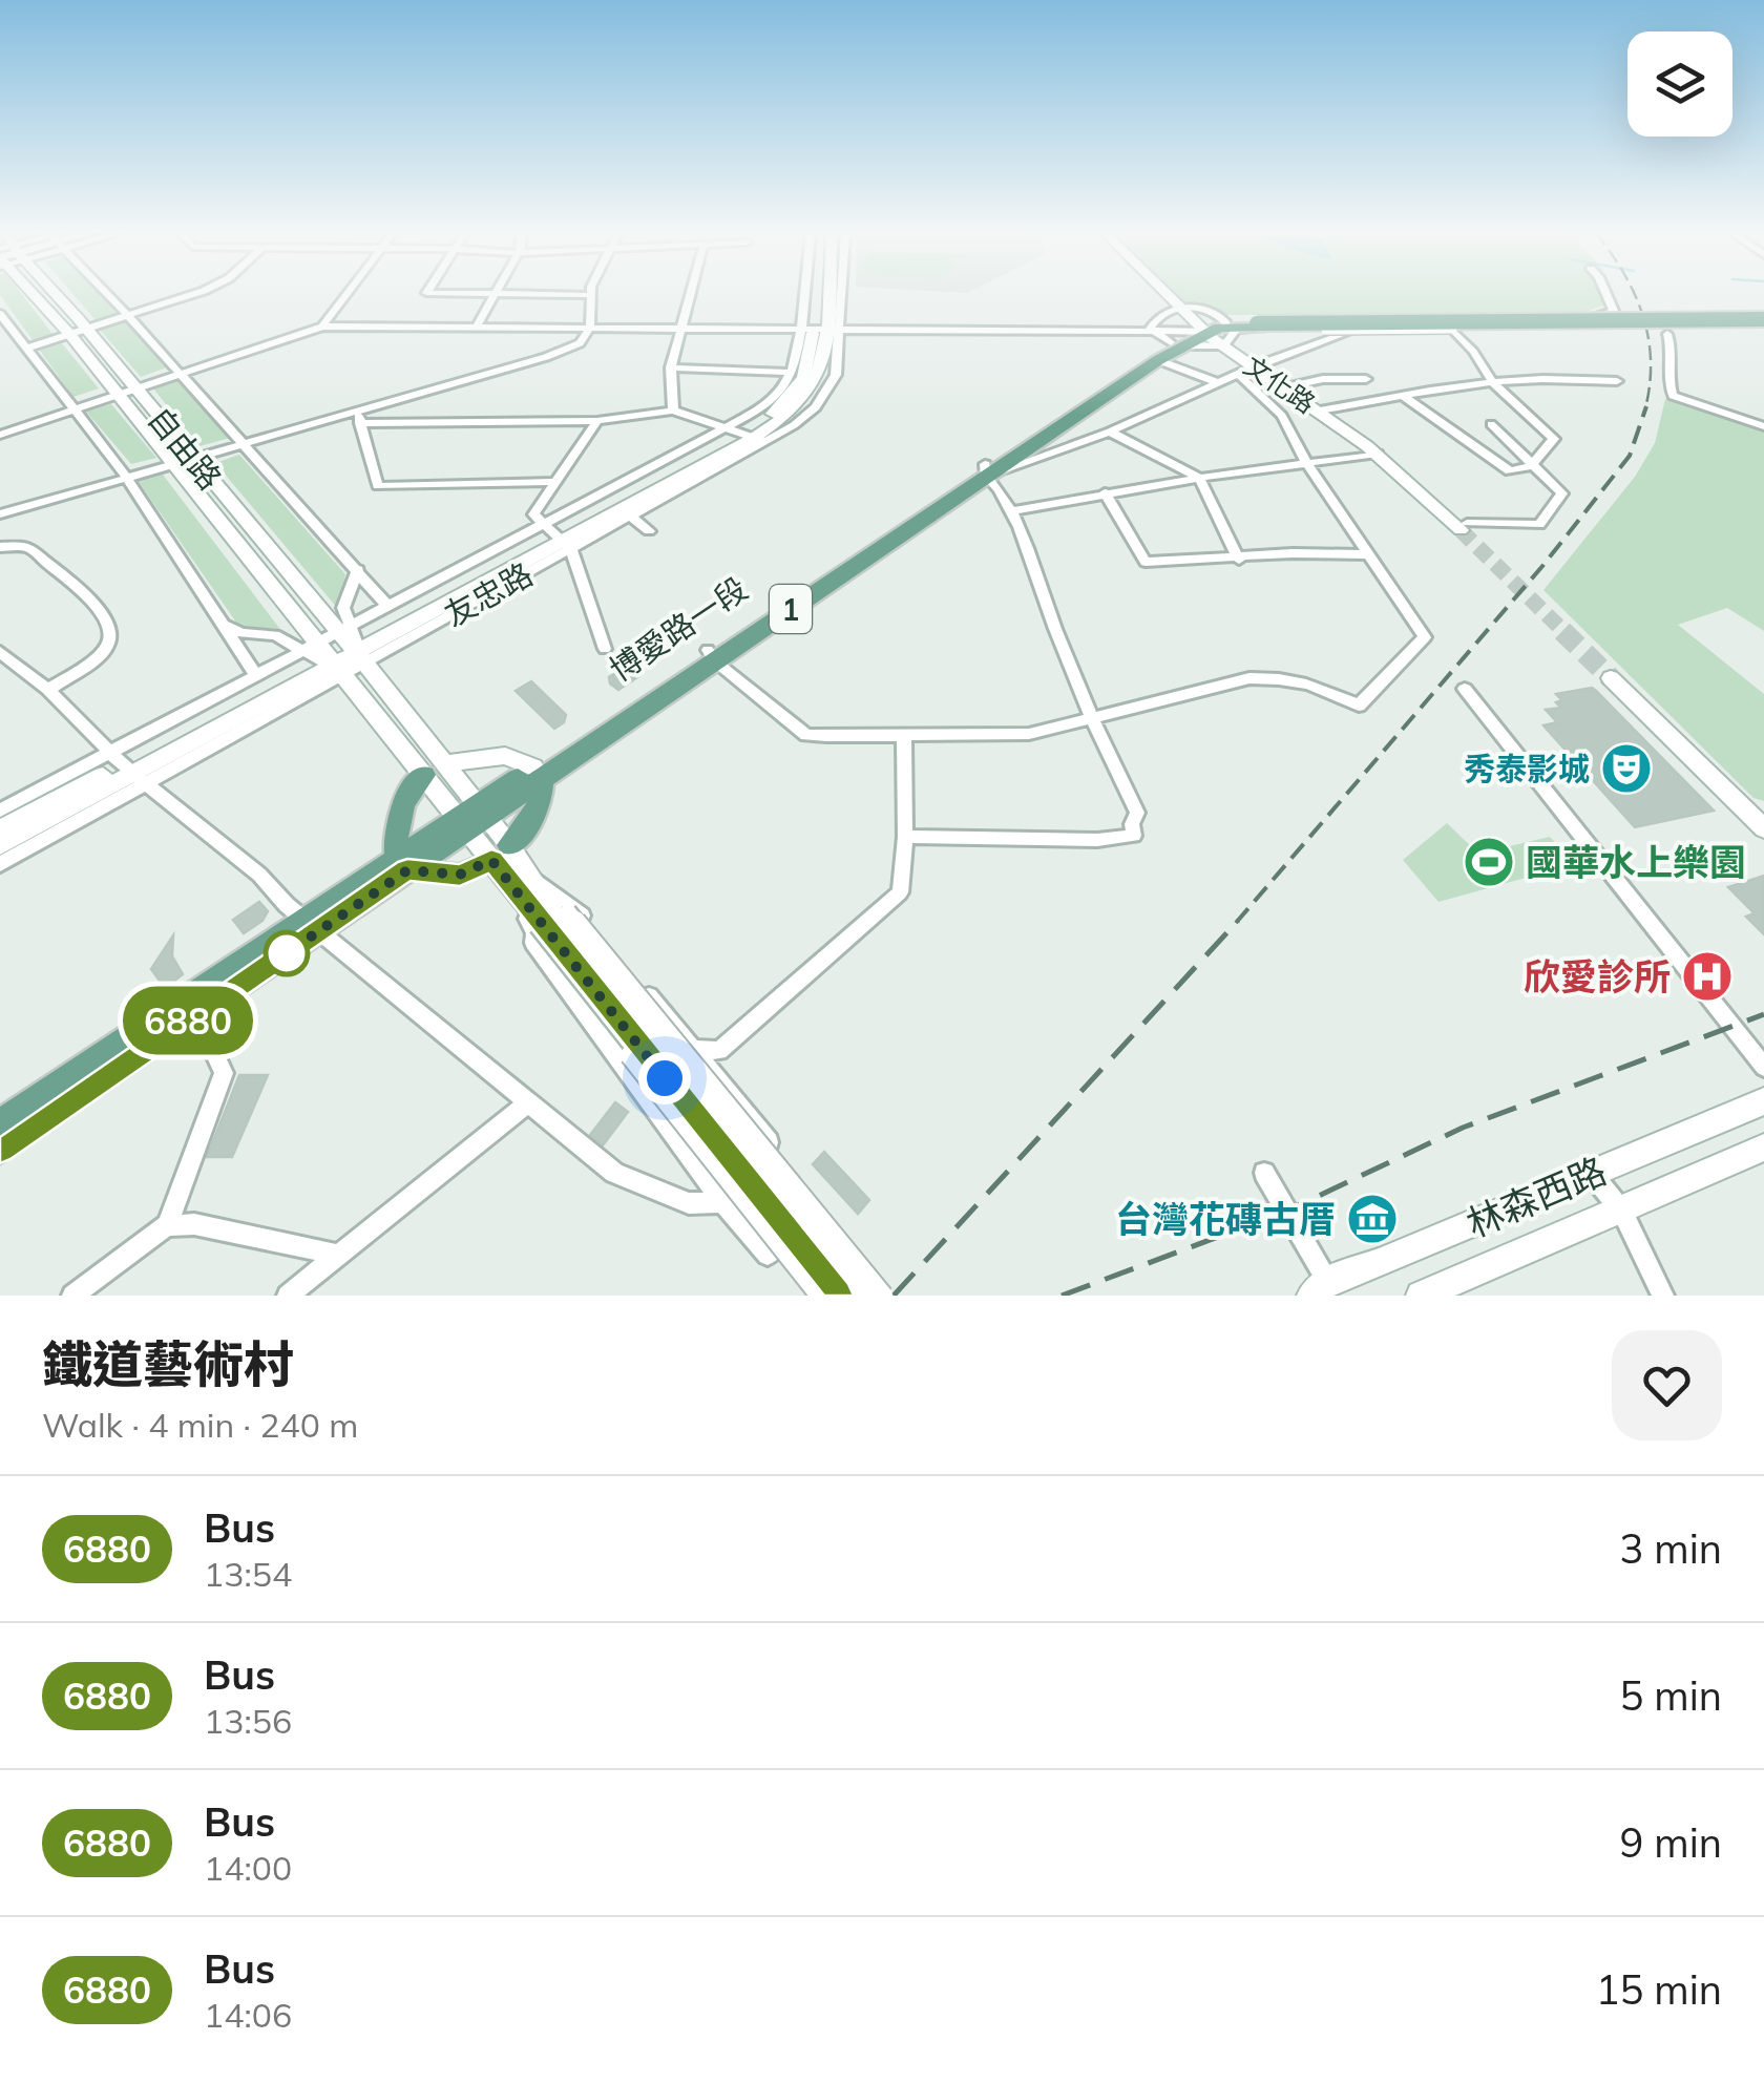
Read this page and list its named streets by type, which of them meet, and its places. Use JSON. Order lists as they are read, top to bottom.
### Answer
{
  "streets": {
    "main road": ["1", "博愛路一段"],
    "street": [
      "文化路",
      "自由路",
      "友忠路",
      "林森西路"
    ]
  },
  "crossings": [
    ["文化路", "博愛路一段"],
    ["自由路", "友忠路"],
    ["自由路", "博愛路一段"],
    ["1", "博愛路一段"]
  ],
  "places": {
    "theatre": ["秀泰影城"],
    "sports": ["國華水上樂園"],
    "hospital": ["欣愛診所"],
    "museum": ["台灣花磚古厝"]
  },
  "lines": ["bus line 6880"],
  "page": {
    "on_map": "6880",
    "heading": ["鐵道藝術村", "Walk · 4 min · 240 m"],
    "list": [
      {
        "mark": "6880",
        "name": "Bus",
        "note": "13:54",
        "value": "3 min"
      },
      {
        "mark": "6880",
        "name": "Bus",
        "note": "13:56",
        "value": "5 min"
      },
      {
        "mark": "6880",
        "name": "Bus",
        "note": "14:00",
        "value": "9 min"
      },
      {
        "mark": "6880",
        "name": "Bus",
        "note": "14:06",
        "value": "15 min"
      }
    ]
  }
}
